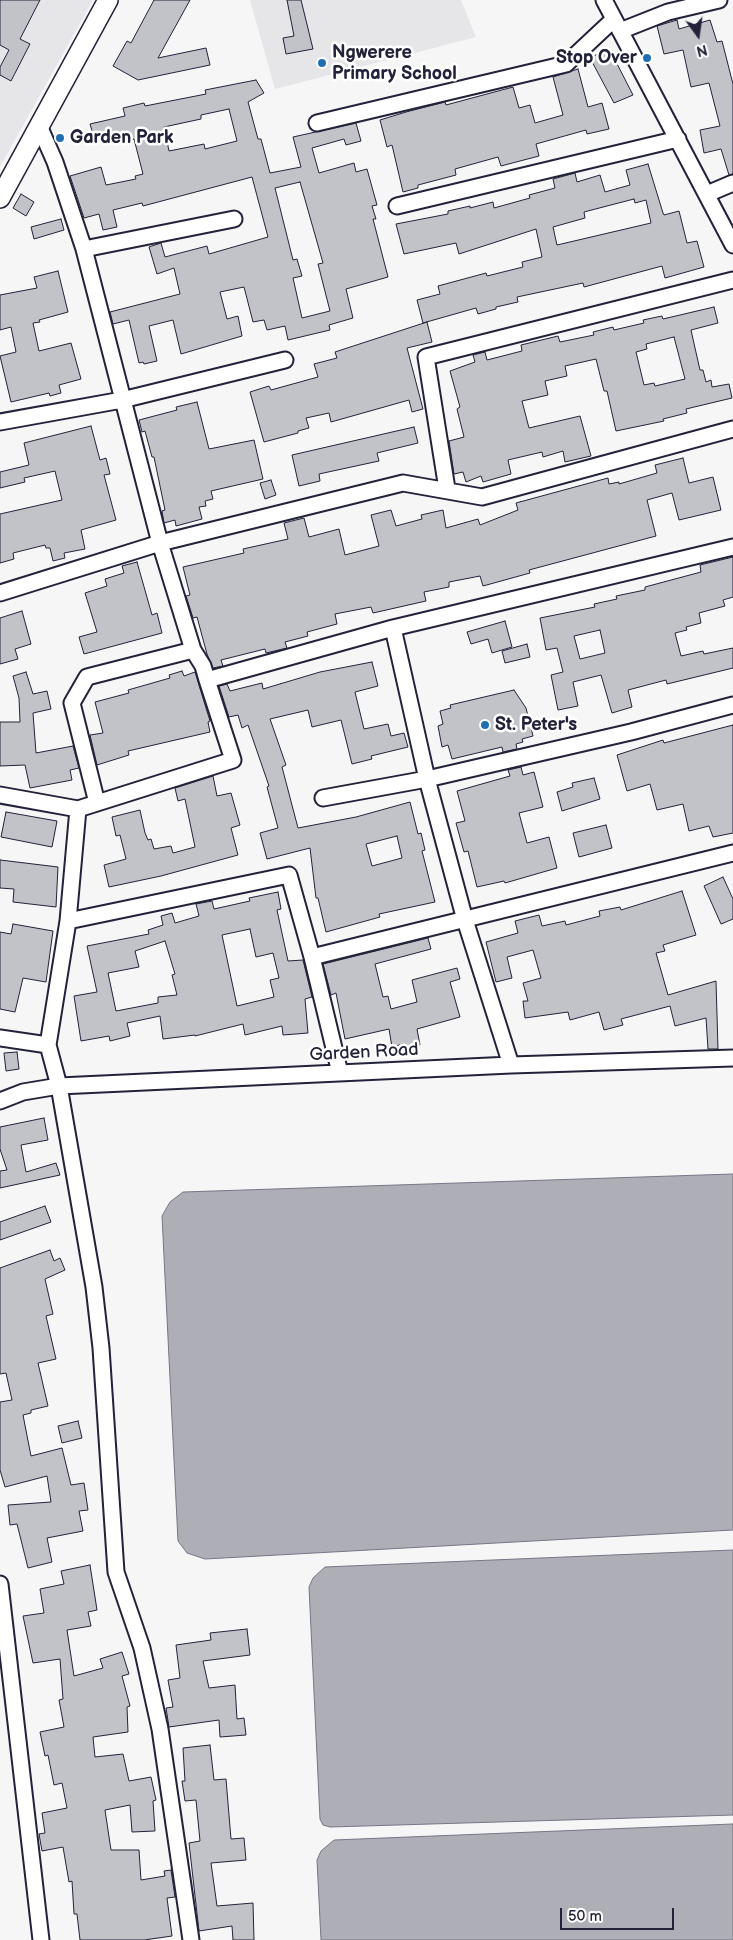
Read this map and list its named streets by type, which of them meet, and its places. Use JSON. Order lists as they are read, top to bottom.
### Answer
{
  "streets": {
    "street": ["Garden Road"]
  },
  "places": [
    "Stop Over",
    "Ngwerere Primary School",
    "Garden Park",
    "St. Peter's"
  ],
  "scale_bar": "50 m",
  "north": "bottom"
}
